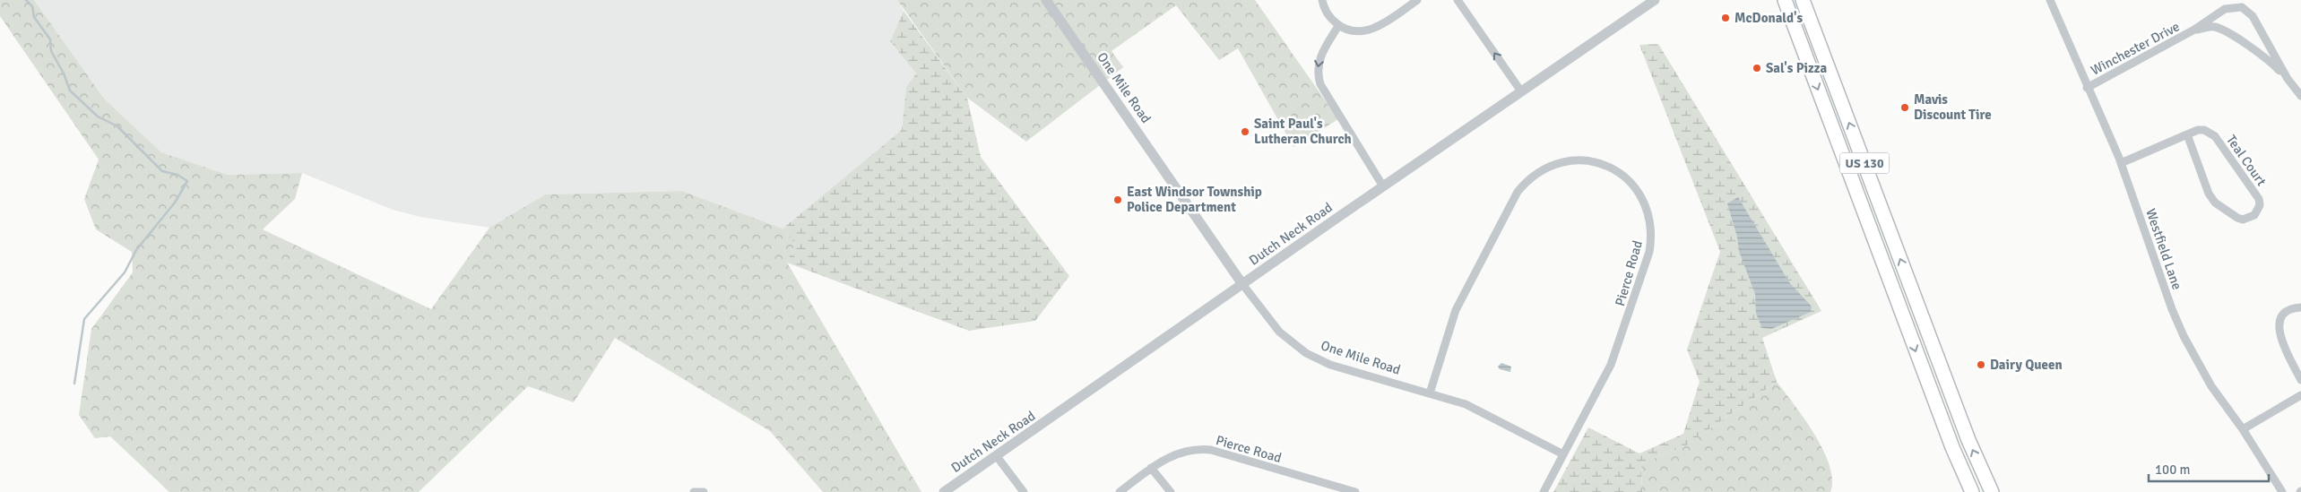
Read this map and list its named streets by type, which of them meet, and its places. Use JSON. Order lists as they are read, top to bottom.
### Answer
{
  "streets": {
    "highway": ["US 130"],
    "street": [
      "Winchester Drive",
      "One Mile Road",
      "Teal Court",
      "Dutch Neck Road",
      "Westfield Lane",
      "Pierce Road"
    ]
  },
  "crossings": [
    ["Winchester Drive", "Westfield Lane"],
    ["One Mile Road", "Dutch Neck Road"],
    ["One Mile Road", "Pierce Road"],
    ["Teal Court", "Westfield Lane"]
  ],
  "places": [
    "McDonald's",
    "Sal's Pizza",
    "Mavis Discount Tire",
    "Saint Paul's Lutheran Church",
    "East Windsor Township Police Department",
    "Dairy Queen"
  ],
  "scale_bar": "100 m"
}
